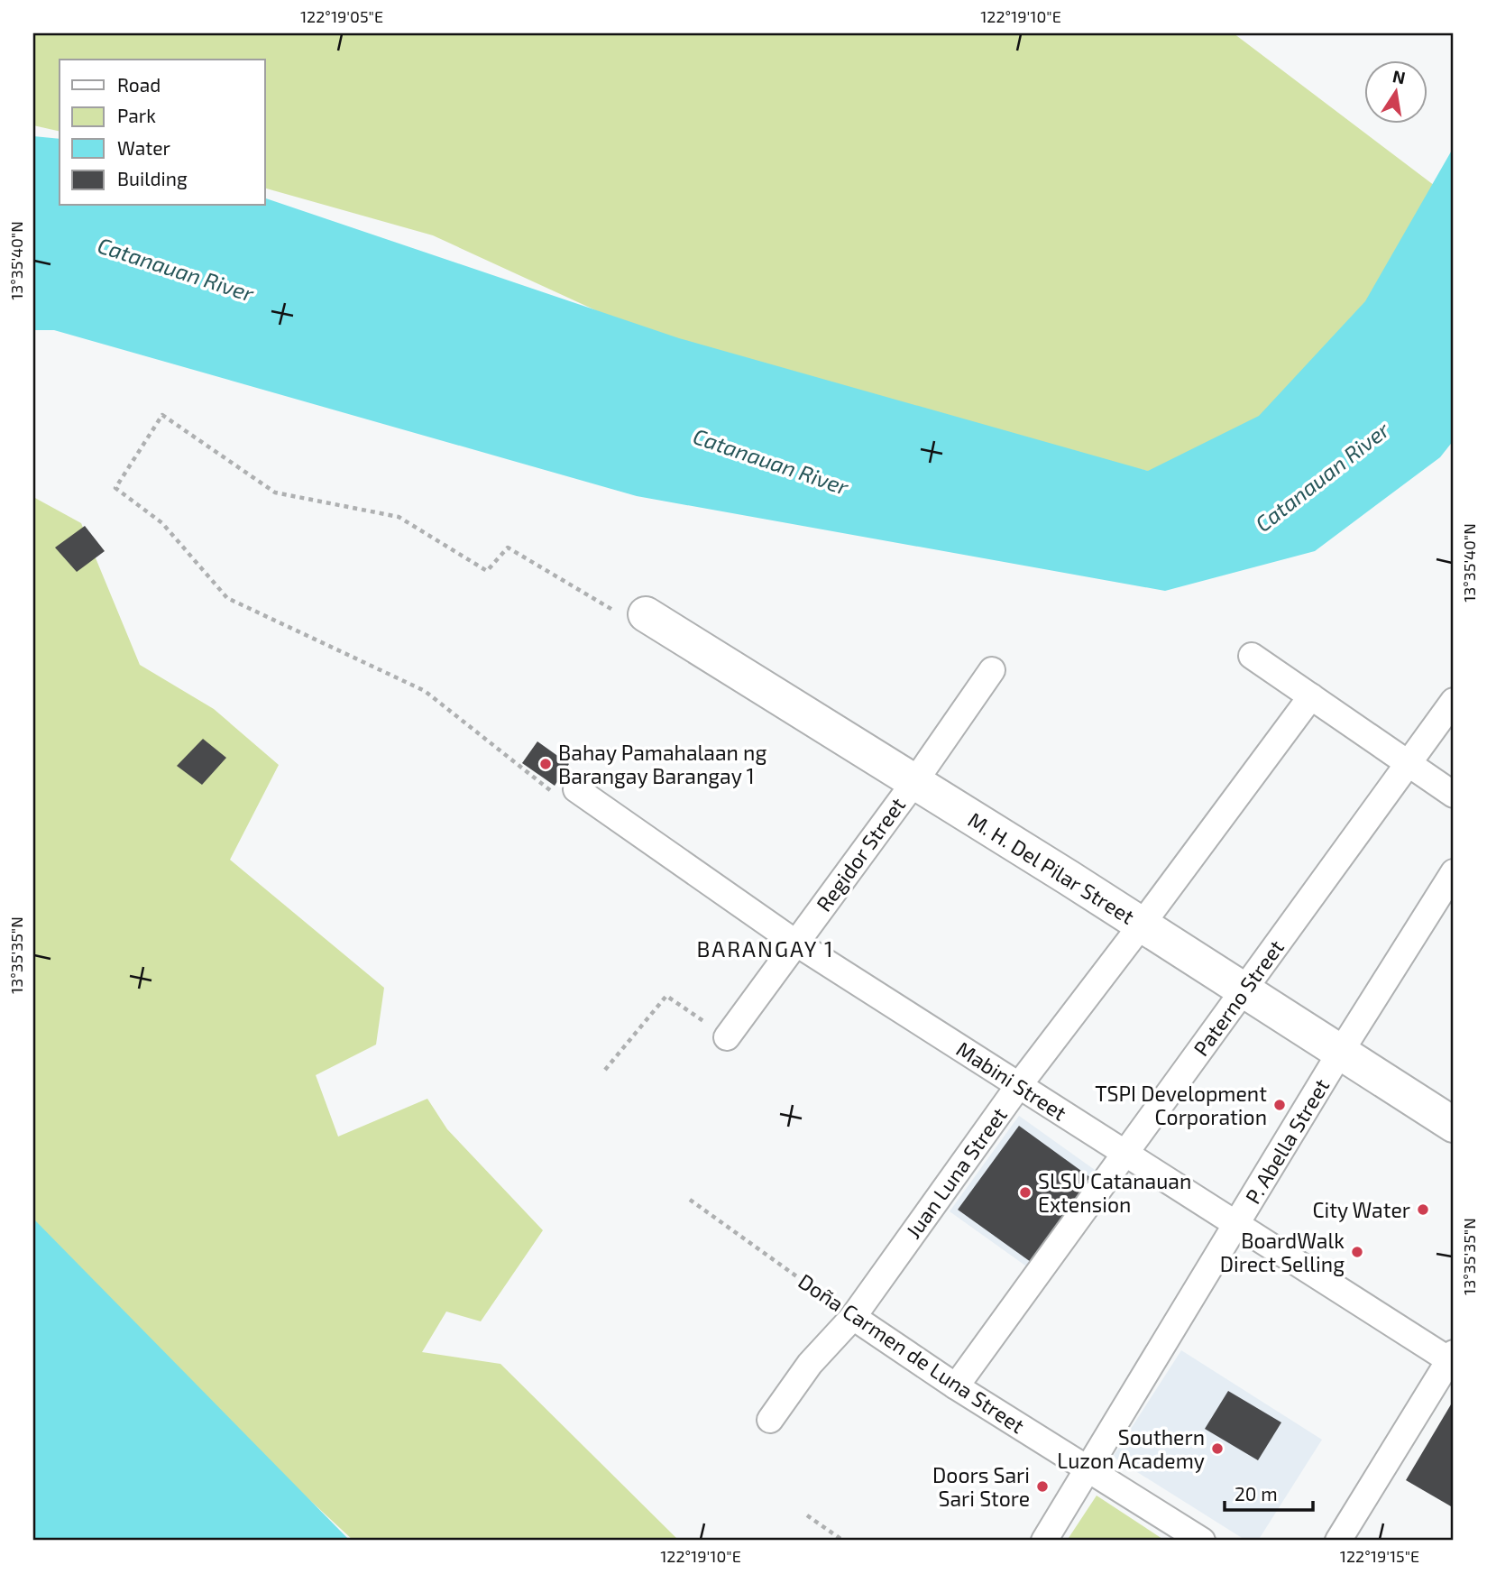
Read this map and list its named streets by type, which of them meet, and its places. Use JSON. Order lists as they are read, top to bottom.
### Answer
{
  "streets": {
    "street": [
      "Regidor Street",
      "M. H. Del Pilar Street",
      "Paterno Street",
      "Mabini Street",
      "P. Abella Street",
      "Juan Luna Street",
      "Doña Carmen de Luna Street"
    ]
  },
  "crossings": [
    ["Regidor Street", "M. H. Del Pilar Street"],
    ["Regidor Street", "Mabini Street"],
    ["M. H. Del Pilar Street", "Paterno Street"],
    ["M. H. Del Pilar Street", "P. Abella Street"],
    ["M. H. Del Pilar Street", "Juan Luna Street"],
    ["Paterno Street", "Mabini Street"],
    ["Paterno Street", "Doña Carmen de Luna Street"],
    ["Mabini Street", "P. Abella Street"],
    ["Mabini Street", "Juan Luna Street"],
    ["P. Abella Street", "Doña Carmen de Luna Street"],
    ["Juan Luna Street", "Doña Carmen de Luna Street"]
  ],
  "districts": ["BARANGAY 1"],
  "water": ["Catanauan River"],
  "places": [
    "Bahay Pamahalaan ng Barangay Barangay 1",
    "TSPI Development Corporation",
    "SLSU Catanauan Extension",
    "City Water",
    "BoardWalk Direct Selling",
    "Southern Luzon Academy",
    "Doors Sari Sari Store"
  ],
  "legend": [
    "Road",
    "Park",
    "Water",
    "Building"
  ],
  "scale_bar": "20 m",
  "north": "top",
  "coordinates": [
    "122°19'05\"E",
    "122°19'10\"E",
    "13°35'40\"N",
    "13°35'35\"N",
    "122°19'15\"E"
  ]
}
